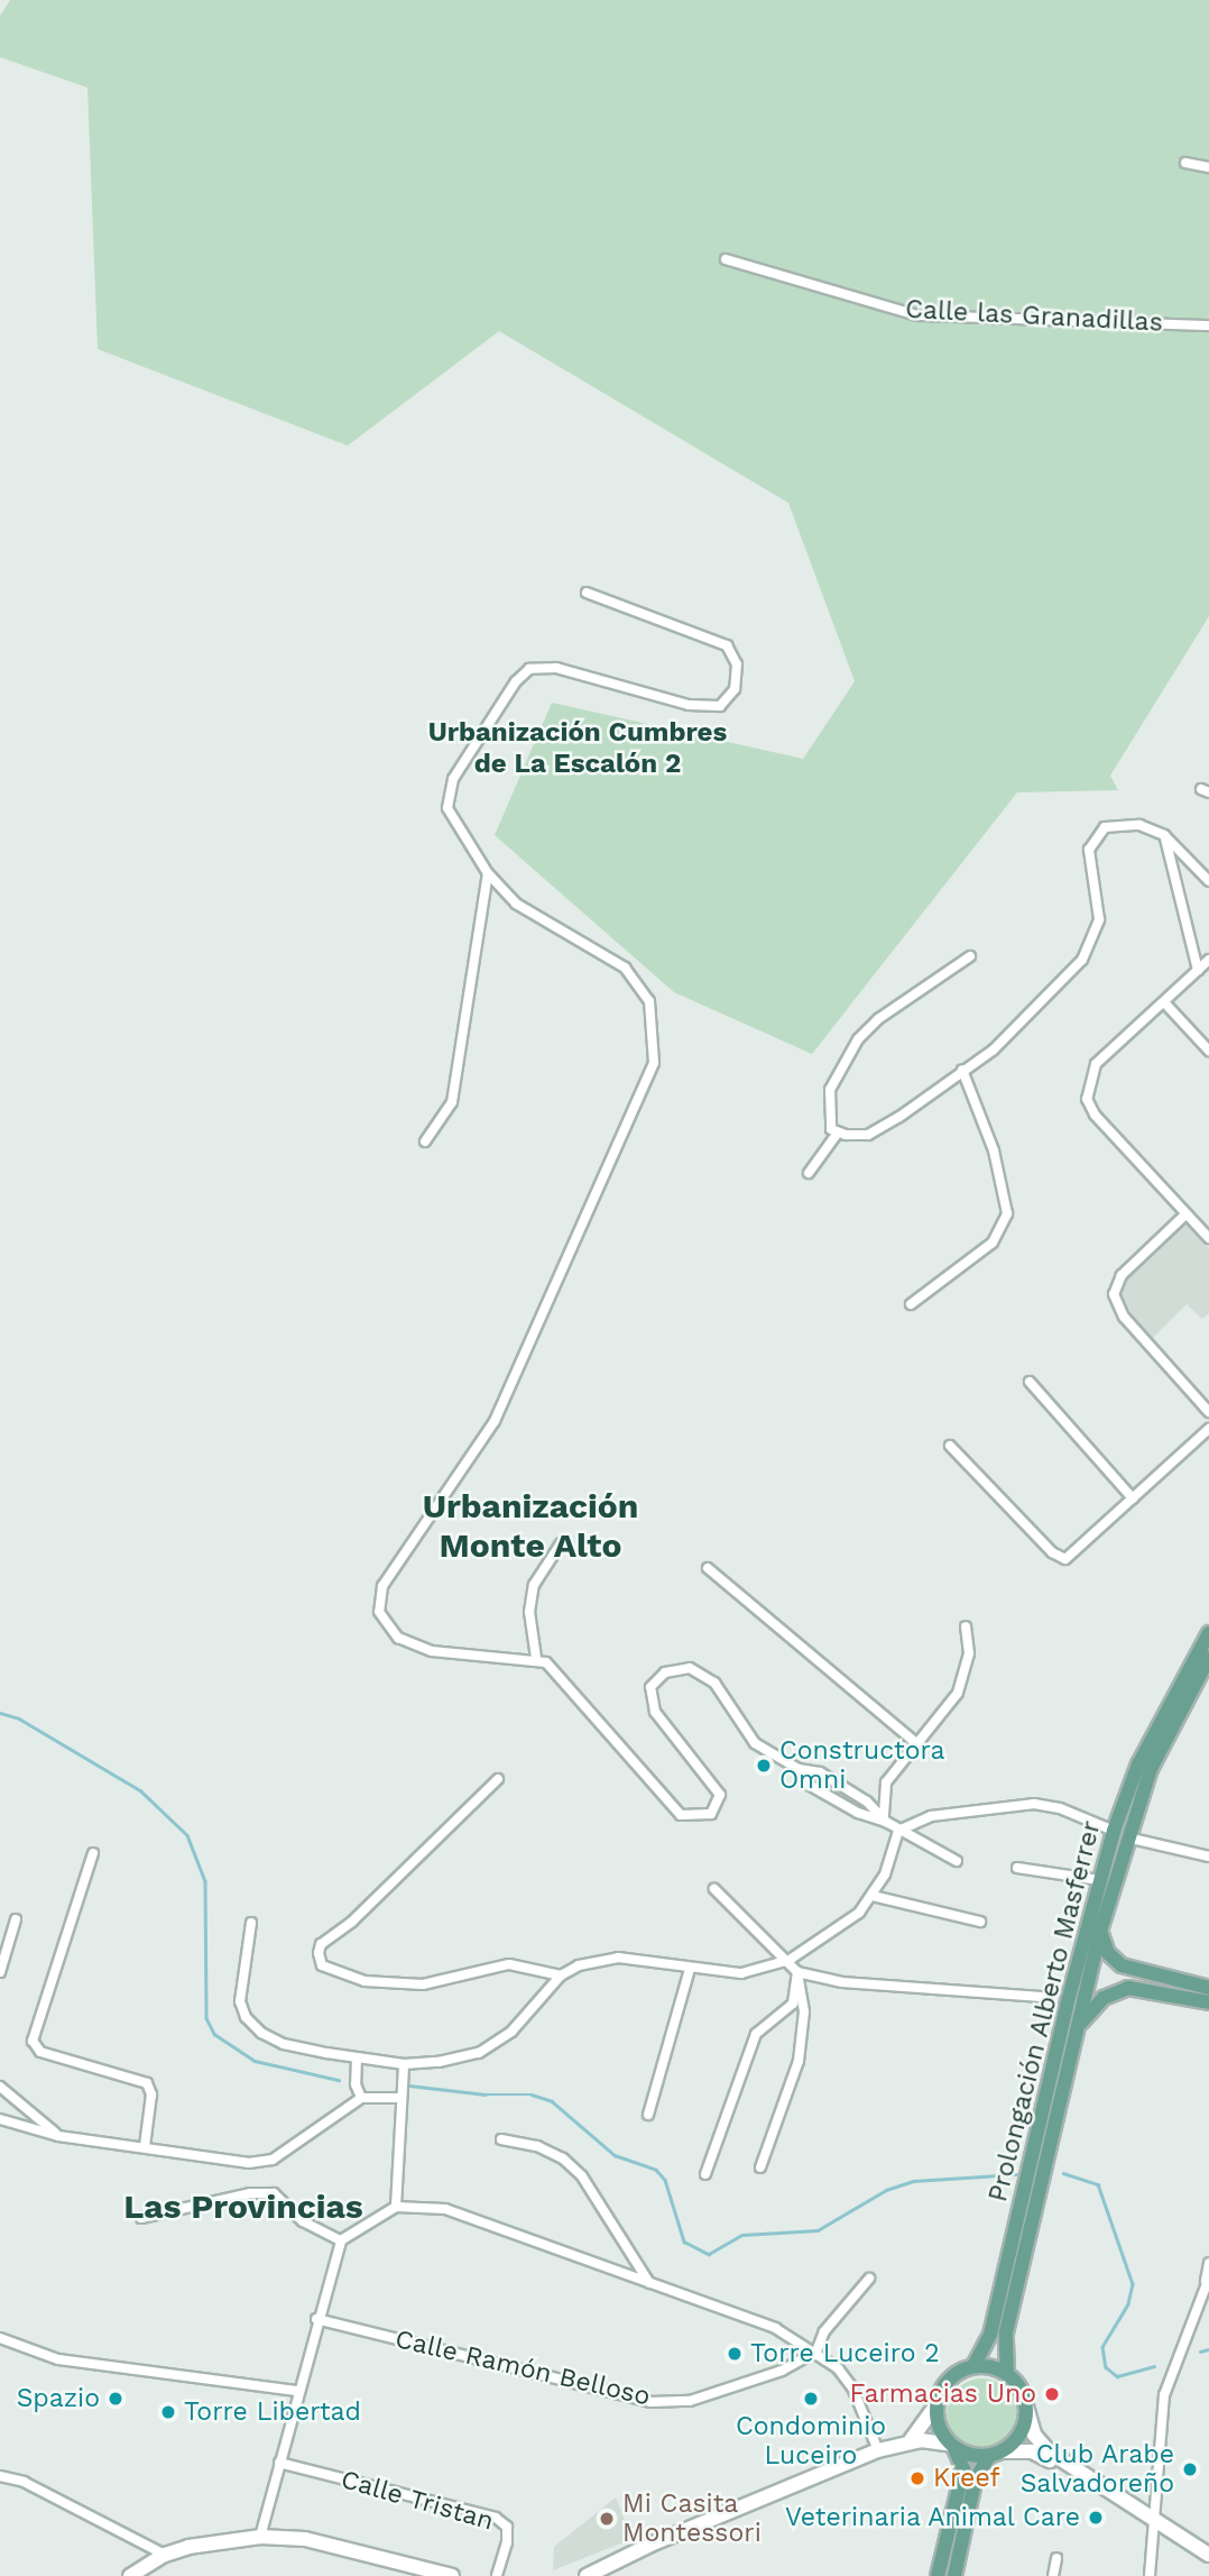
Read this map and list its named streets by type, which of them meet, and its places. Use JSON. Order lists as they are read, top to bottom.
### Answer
{
  "streets": {
    "main road": ["Prolongación Alberto Masferrer"],
    "street": ["Calle las Granadillas", "Calle Ramón Belloso", "Calle Tristan"]
  },
  "districts": ["Urbanización Cumbres de La Escalón 2", "Urbanización Monte Alto", "Las Provincias"],
  "places": [
    "Constructora Omni",
    "Torre Luceiro 2",
    "Farmacias Uno",
    "Spazio",
    "Condominio Luceiro",
    "Torre Libertad",
    "Club Arabe Salvadoreño",
    "Kreef",
    "Veterinaria Animal Care",
    "Mi Casita Montessori"
  ]
}
